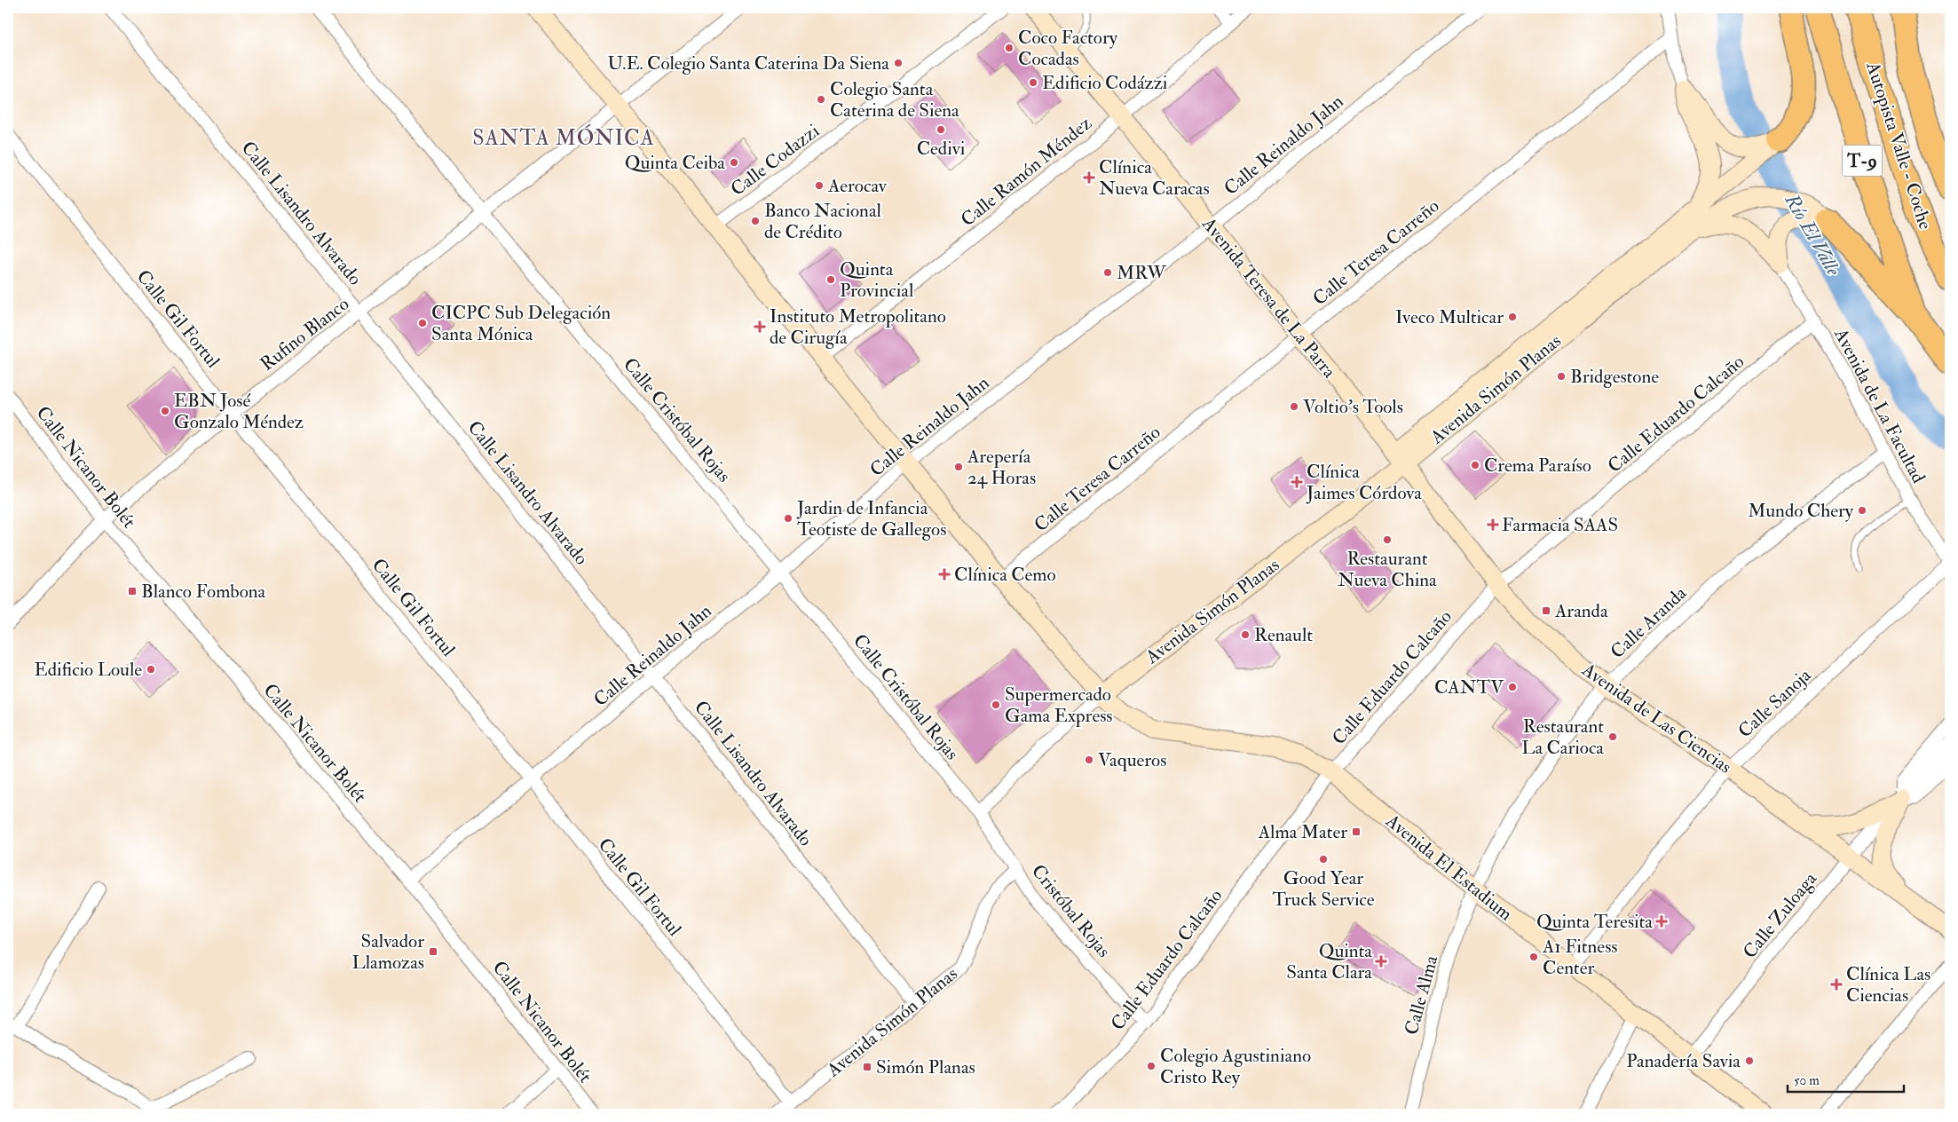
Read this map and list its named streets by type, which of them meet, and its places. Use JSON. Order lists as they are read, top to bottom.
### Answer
{
  "streets": {
    "highway": ["Autopista Valle - Coche", "T-9"],
    "street": [
      "Calle Reinaldo Jahn",
      "Calle Codazzi",
      "Calle Ramón Méndez",
      "Calle Lisandro Alvarado",
      "Calle Teresa Carreño",
      "Avenida Teresa de La Parra",
      "Calle Gil Fortul",
      "Rufino Blanco",
      "Avenida Simón Planas",
      "Avenida de La Facultad",
      "Calle Eduardo Calcaño",
      "Calle Cristóbal Rojas",
      "Calle Nicanor Bolét",
      "Calle Aranda",
      "Calle Sanoja",
      "Avenida de Las Ciencias",
      "Avenida El Estadium",
      "Cristóbal Rojas",
      "Calle Zuloaga",
      "Calle Alma"
    ]
  },
  "crossings": [
    ["Calle Reinaldo Jahn", "Calle Lisandro Alvarado"],
    ["Calle Reinaldo Jahn", "Avenida Teresa de La Parra"],
    ["Calle Reinaldo Jahn", "Calle Gil Fortul"],
    ["Calle Reinaldo Jahn", "Calle Cristóbal Rojas"],
    ["Calle Reinaldo Jahn", "Calle Nicanor Bolét"],
    ["Calle Reinaldo Jahn", "Avenida El Estadium"],
    ["Autopista Valle - Coche", "T-9"],
    ["Calle Codazzi", "Avenida El Estadium"],
    ["T-9", "Avenida Simón Planas"],
    ["Calle Ramón Méndez", "Avenida Teresa de La Parra"],
    ["Calle Ramón Méndez", "Avenida El Estadium"],
    ["Calle Lisandro Alvarado", "Rufino Blanco"],
    ["Calle Lisandro Alvarado", "Avenida Simón Planas"],
    ["Calle Teresa Carreño", "Avenida Teresa de La Parra"],
    ["Calle Teresa Carreño", "Avenida El Estadium"],
    ["Avenida Teresa de La Parra", "Avenida Simón Planas"],
    ["Avenida Teresa de La Parra", "Avenida de Las Ciencias"],
    ["Calle Gil Fortul", "Rufino Blanco"],
    ["Calle Gil Fortul", "Avenida Simón Planas"],
    ["Rufino Blanco", "Calle Cristóbal Rojas"],
    ["Rufino Blanco", "Calle Nicanor Bolét"],
    ["Rufino Blanco", "Avenida El Estadium"],
    ["Avenida Simón Planas", "Calle Cristóbal Rojas"],
    ["Avenida Simón Planas", "Avenida de Las Ciencias"],
    ["Avenida Simón Planas", "Avenida El Estadium"],
    ["Avenida Simón Planas", "Cristóbal Rojas"],
    ["Avenida de La Facultad", "Calle Eduardo Calcaño"],
    ["Avenida de La Facultad", "Calle Aranda"],
    ["Avenida de La Facultad", "Calle Sanoja"],
    ["Calle Eduardo Calcaño", "Avenida de Las Ciencias"],
    ["Calle Eduardo Calcaño", "Avenida El Estadium"],
    ["Calle Eduardo Calcaño", "Cristóbal Rojas"],
    ["Calle Cristóbal Rojas", "Cristóbal Rojas"],
    ["Calle Aranda", "Avenida de Las Ciencias"],
    ["Calle Aranda", "Avenida El Estadium"],
    ["Calle Aranda", "Calle Alma"],
    ["Calle Sanoja", "Avenida de Las Ciencias"],
    ["Calle Sanoja", "Avenida El Estadium"],
    ["Avenida de Las Ciencias", "Calle Zuloaga"],
    ["Avenida El Estadium", "Calle Zuloaga"],
    ["Avenida El Estadium", "Calle Alma"]
  ],
  "districts": ["SANTA MÓNICA"],
  "water": ["Río El Valle"],
  "places": {
    "other": [
      "Coco Factory Cocadas",
      "U.E. Colegio Santa Caterina Da Siena",
      "Edificio Codázzi",
      "Colegio Santa Caterina de Siena",
      "Cedivi",
      "Quinta Ceiba",
      "Aerocav",
      "Banco Nacional de Crédito",
      "MRW",
      "Quinta Provincial",
      "Iveco Multicar",
      "CICPC Sub Delegación Santa Mónica",
      "Bridgestone",
      "Voltio's Tools",
      "EBN José Gonzalo Méndez",
      "Crema Paraíso",
      "Arepería 24 Horas",
      "Mundo Chery",
      "Jardin de Infancia Teotiste de Gallegos",
      "Restaurant Nueva China",
      "Renault",
      "Edificio Loule",
      "CANTV",
      "Supermercado Gama Express",
      "Restaurant La Carioca",
      "Vaqueros",
      "Good Year Truck Service",
      "A1 Fitness Center",
      "Panadería Savia",
      "Colegio Agustiniano Cristo Rey"
    ],
    "health": [
      "Clínica Nueva Caracas",
      "Instituto Metropolitano de Cirugía",
      "Clínica Jaimes Córdova",
      "Farmacia SAAS",
      "Clínica Cemo",
      "Quinta Teresita",
      "Quinta Santa Clara",
      "Clínica Las Ciencias"
    ],
    "transit": [
      "Blanco Fombona",
      "Aranda",
      "Alma Mater",
      "Salvador Llamozas",
      "Simón Planas"
    ]
  },
  "scale_bar": "50 m"
}
